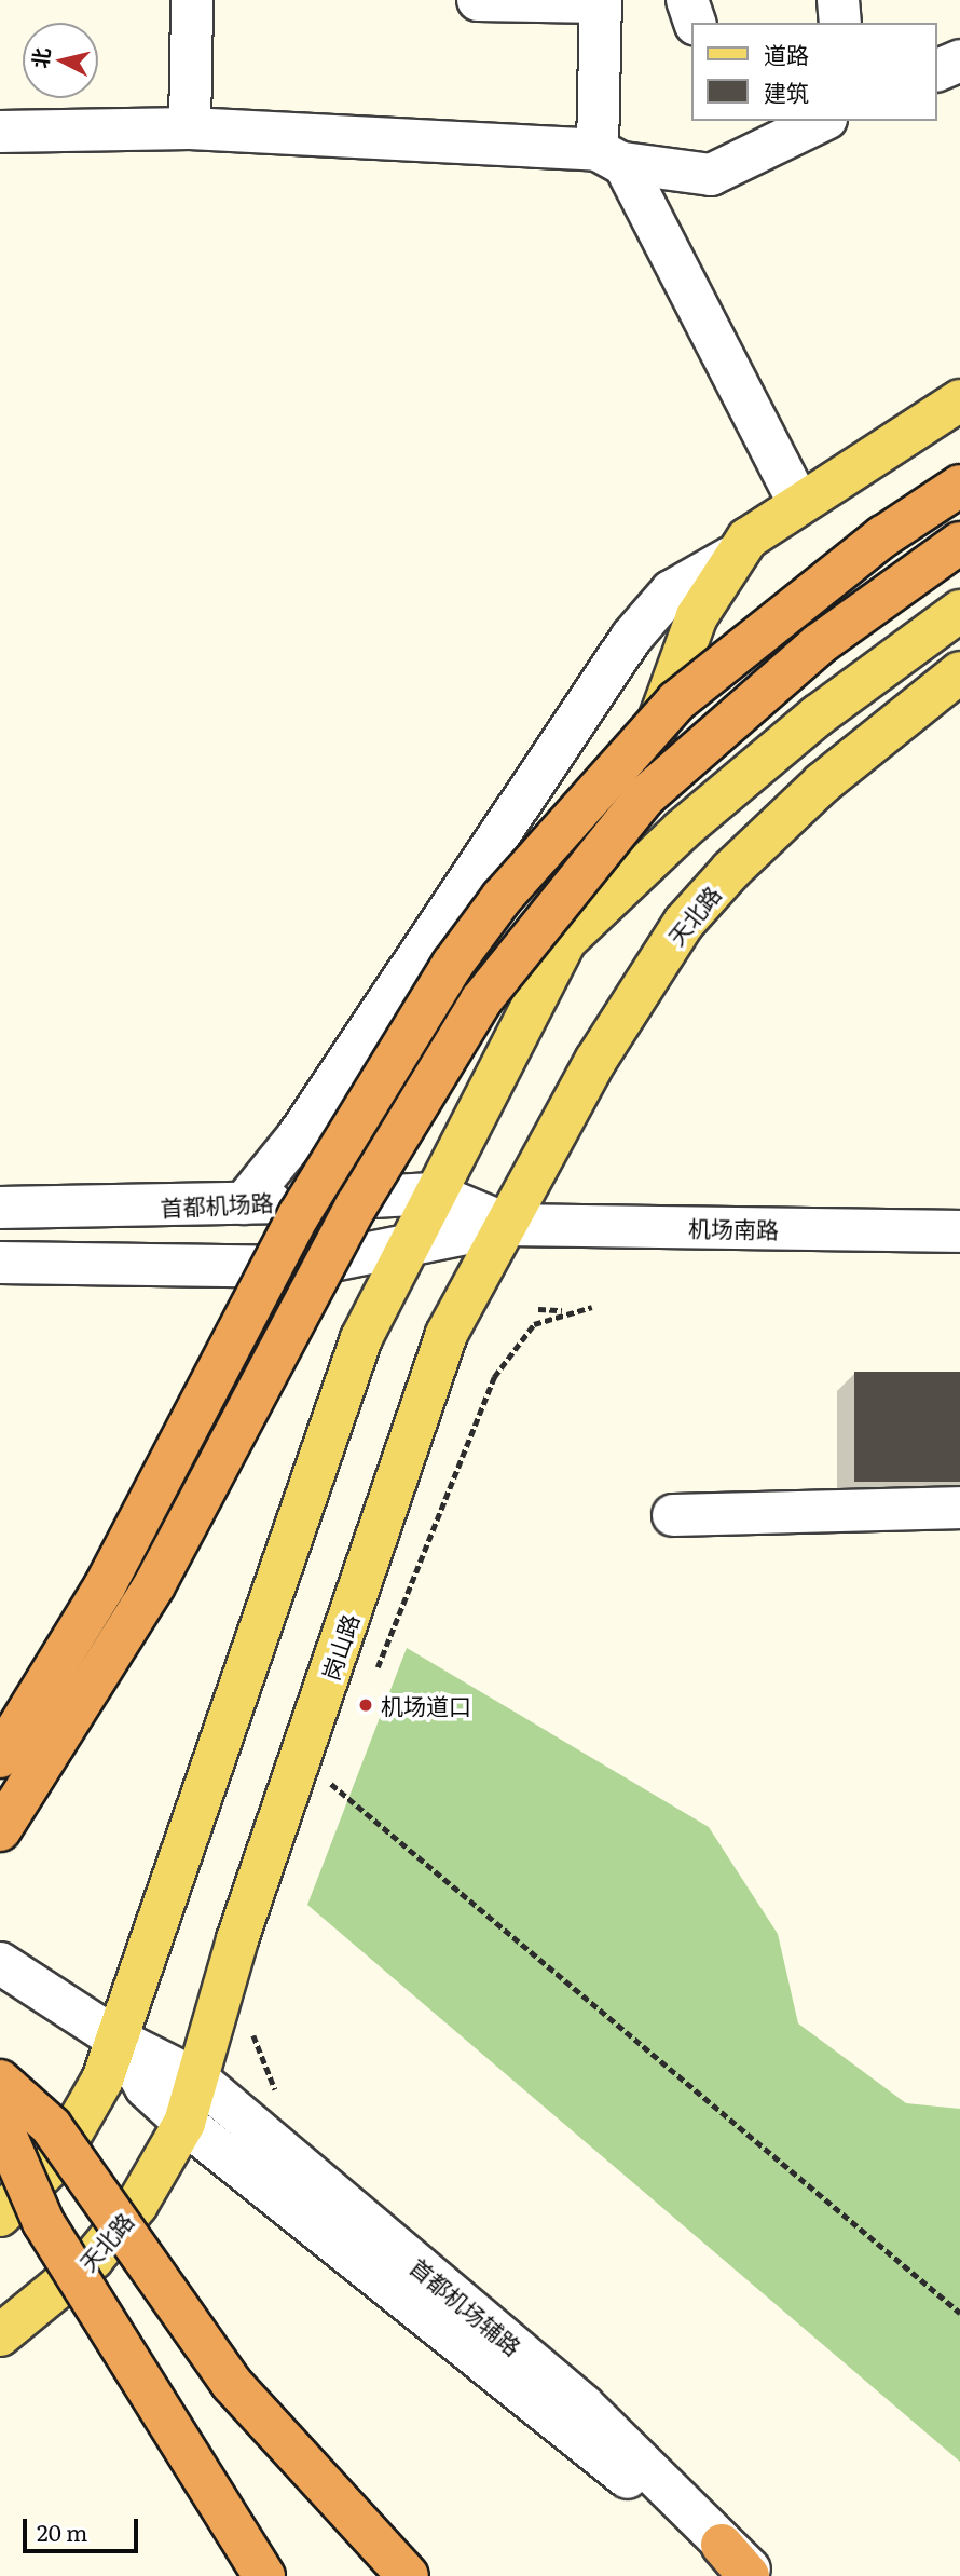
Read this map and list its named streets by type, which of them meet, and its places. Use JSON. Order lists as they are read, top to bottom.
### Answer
{
  "streets": {
    "main road": ["天北路", "岗山路"],
    "street": ["首都机场路", "机场南路", "首都机场辅路"]
  },
  "crossings": [
    ["天北路", "机场南路"],
    ["天北路", "岗山路"],
    ["天北路", "首都机场辅路"],
    ["机场南路", "岗山路"],
    ["岗山路", "首都机场辅路"]
  ],
  "places": ["机场道口"],
  "legend": ["道路", "建筑"],
  "scale_bar": "20 m",
  "north": "left"
}
